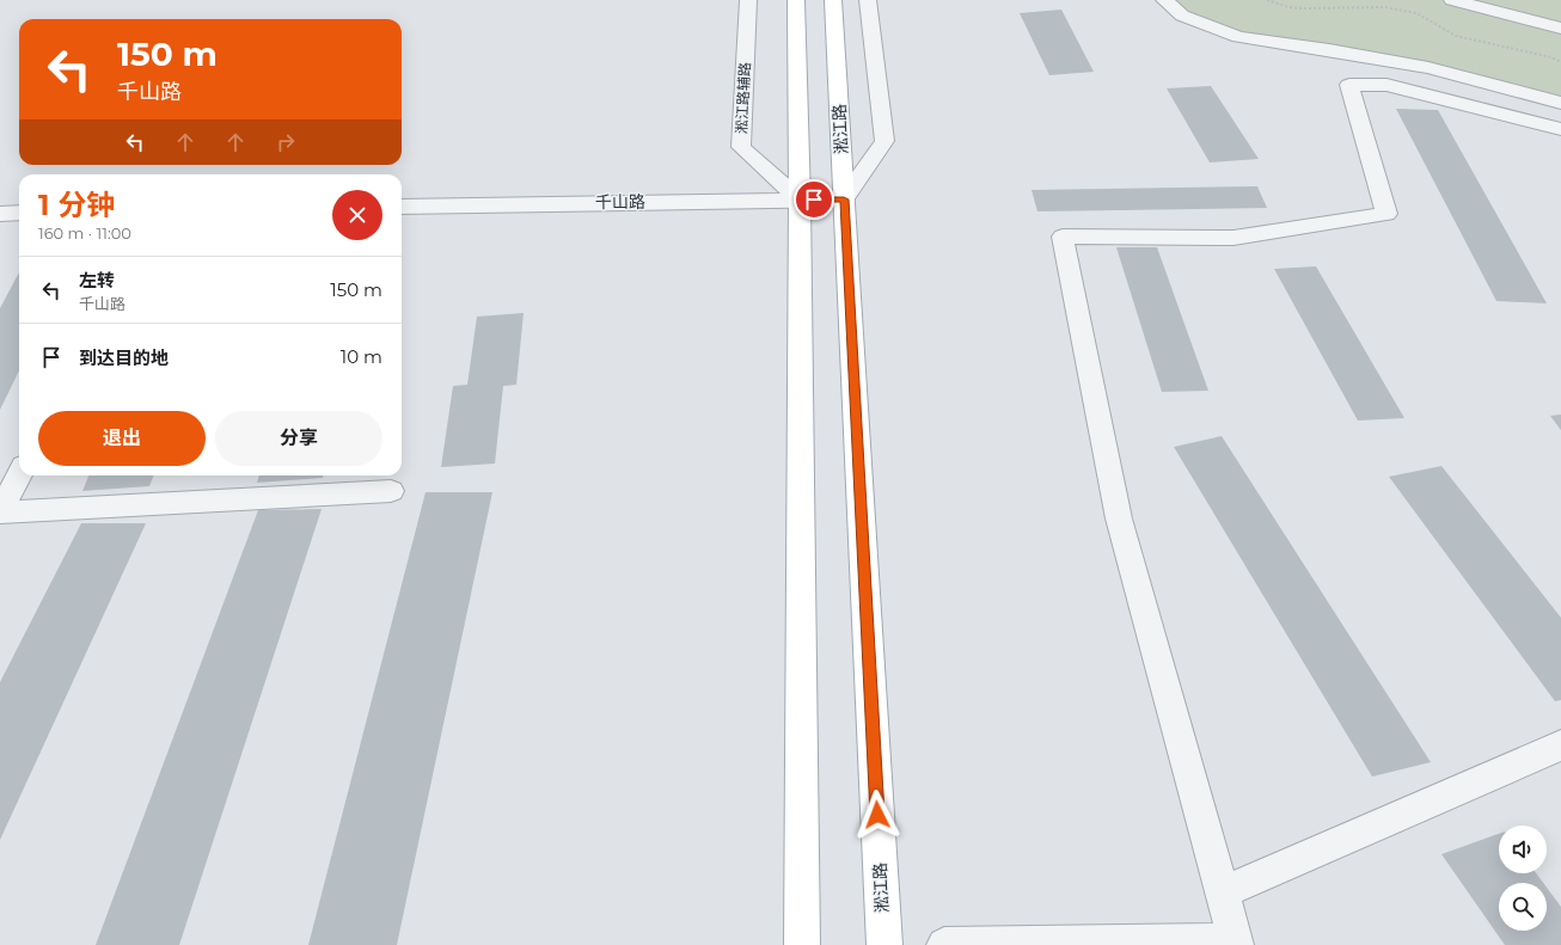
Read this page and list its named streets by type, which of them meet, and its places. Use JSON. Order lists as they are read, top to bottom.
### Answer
{
  "streets": {
    "main road": ["淞江路"],
    "street": ["淞江路辅路", "千山路"]
  },
  "crossings": [
    ["淞江路辅路", "千山路"],
    ["淞江路", "千山路"]
  ],
  "page": {
    "turn": ["150 m", "千山路"],
    "heading": ["1 分钟", "160 m · 11:00"],
    "list": [
      {
        "name": "左转",
        "note": "千山路",
        "value": "150 m"
      },
      {
        "name": "到达目的地",
        "value": "10 m"
      }
    ],
    "buttons": ["退出", "分享"]
  }
}
